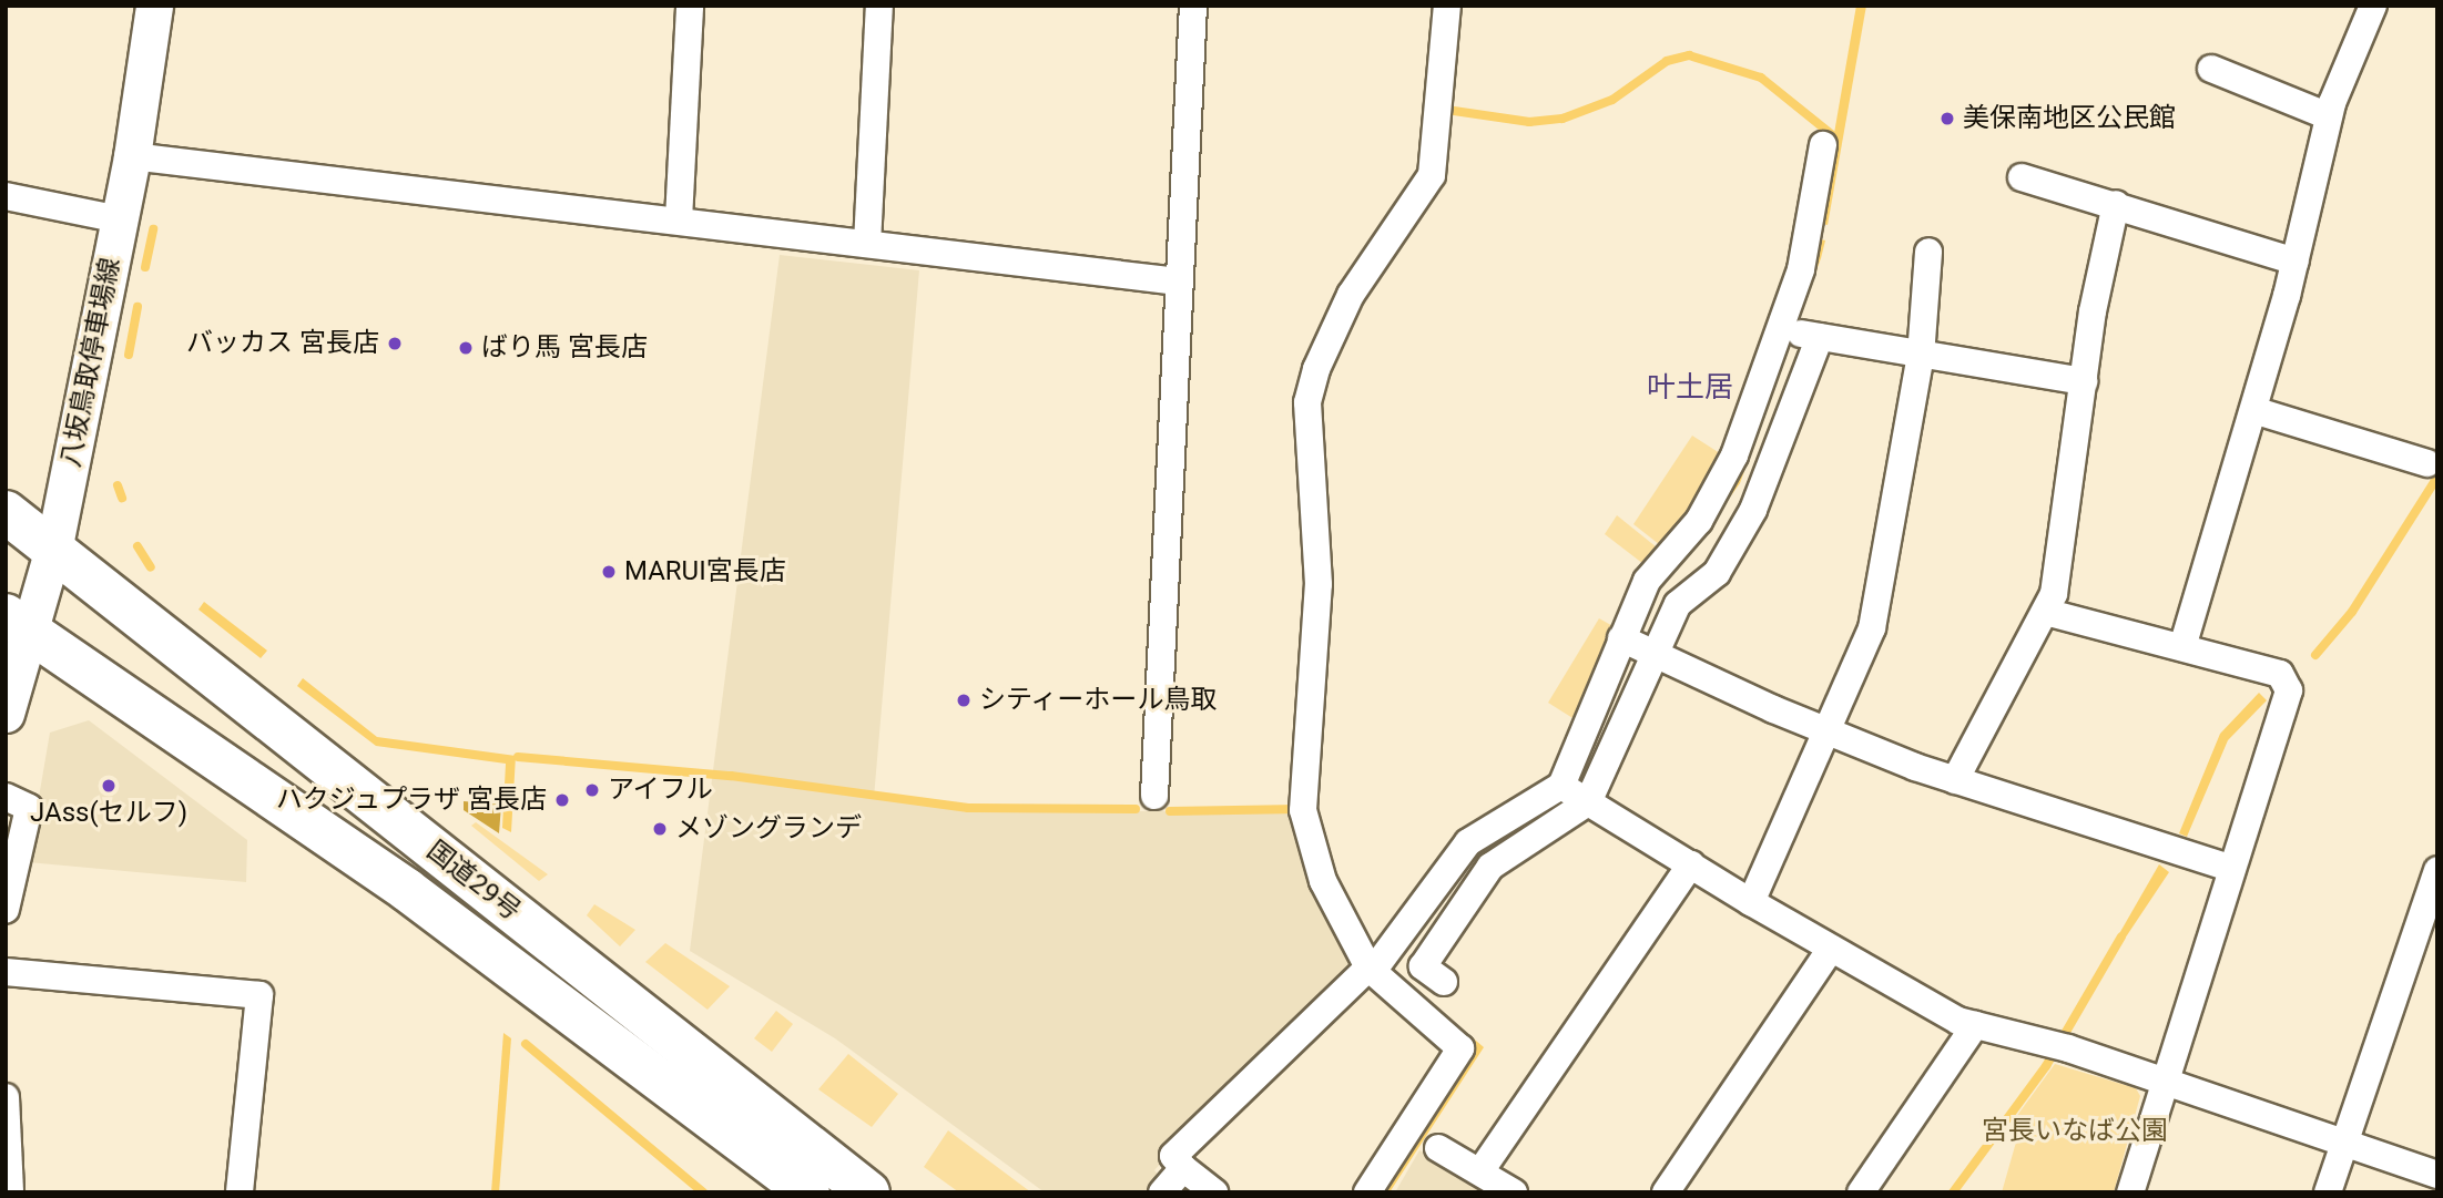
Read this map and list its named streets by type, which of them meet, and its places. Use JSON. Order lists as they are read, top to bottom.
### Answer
{
  "streets": {
    "highway": ["国道29号"],
    "main road": ["八坂鳥取停車場線"]
  },
  "crossings": [
    ["八坂鳥取停車場線", "国道29号"]
  ],
  "districts": ["叶土居"],
  "parks": ["宮長いなば公園"],
  "places": [
    "美保南地区公民館",
    "バッカス 宮長店",
    "ばり馬 宮長店",
    "MARUI宮長店",
    "シティーホール鳥取",
    "JAss(セルフ)",
    "アイフル",
    "ハクジュプラザ 宮長店",
    "メゾングランデ"
  ]
}
